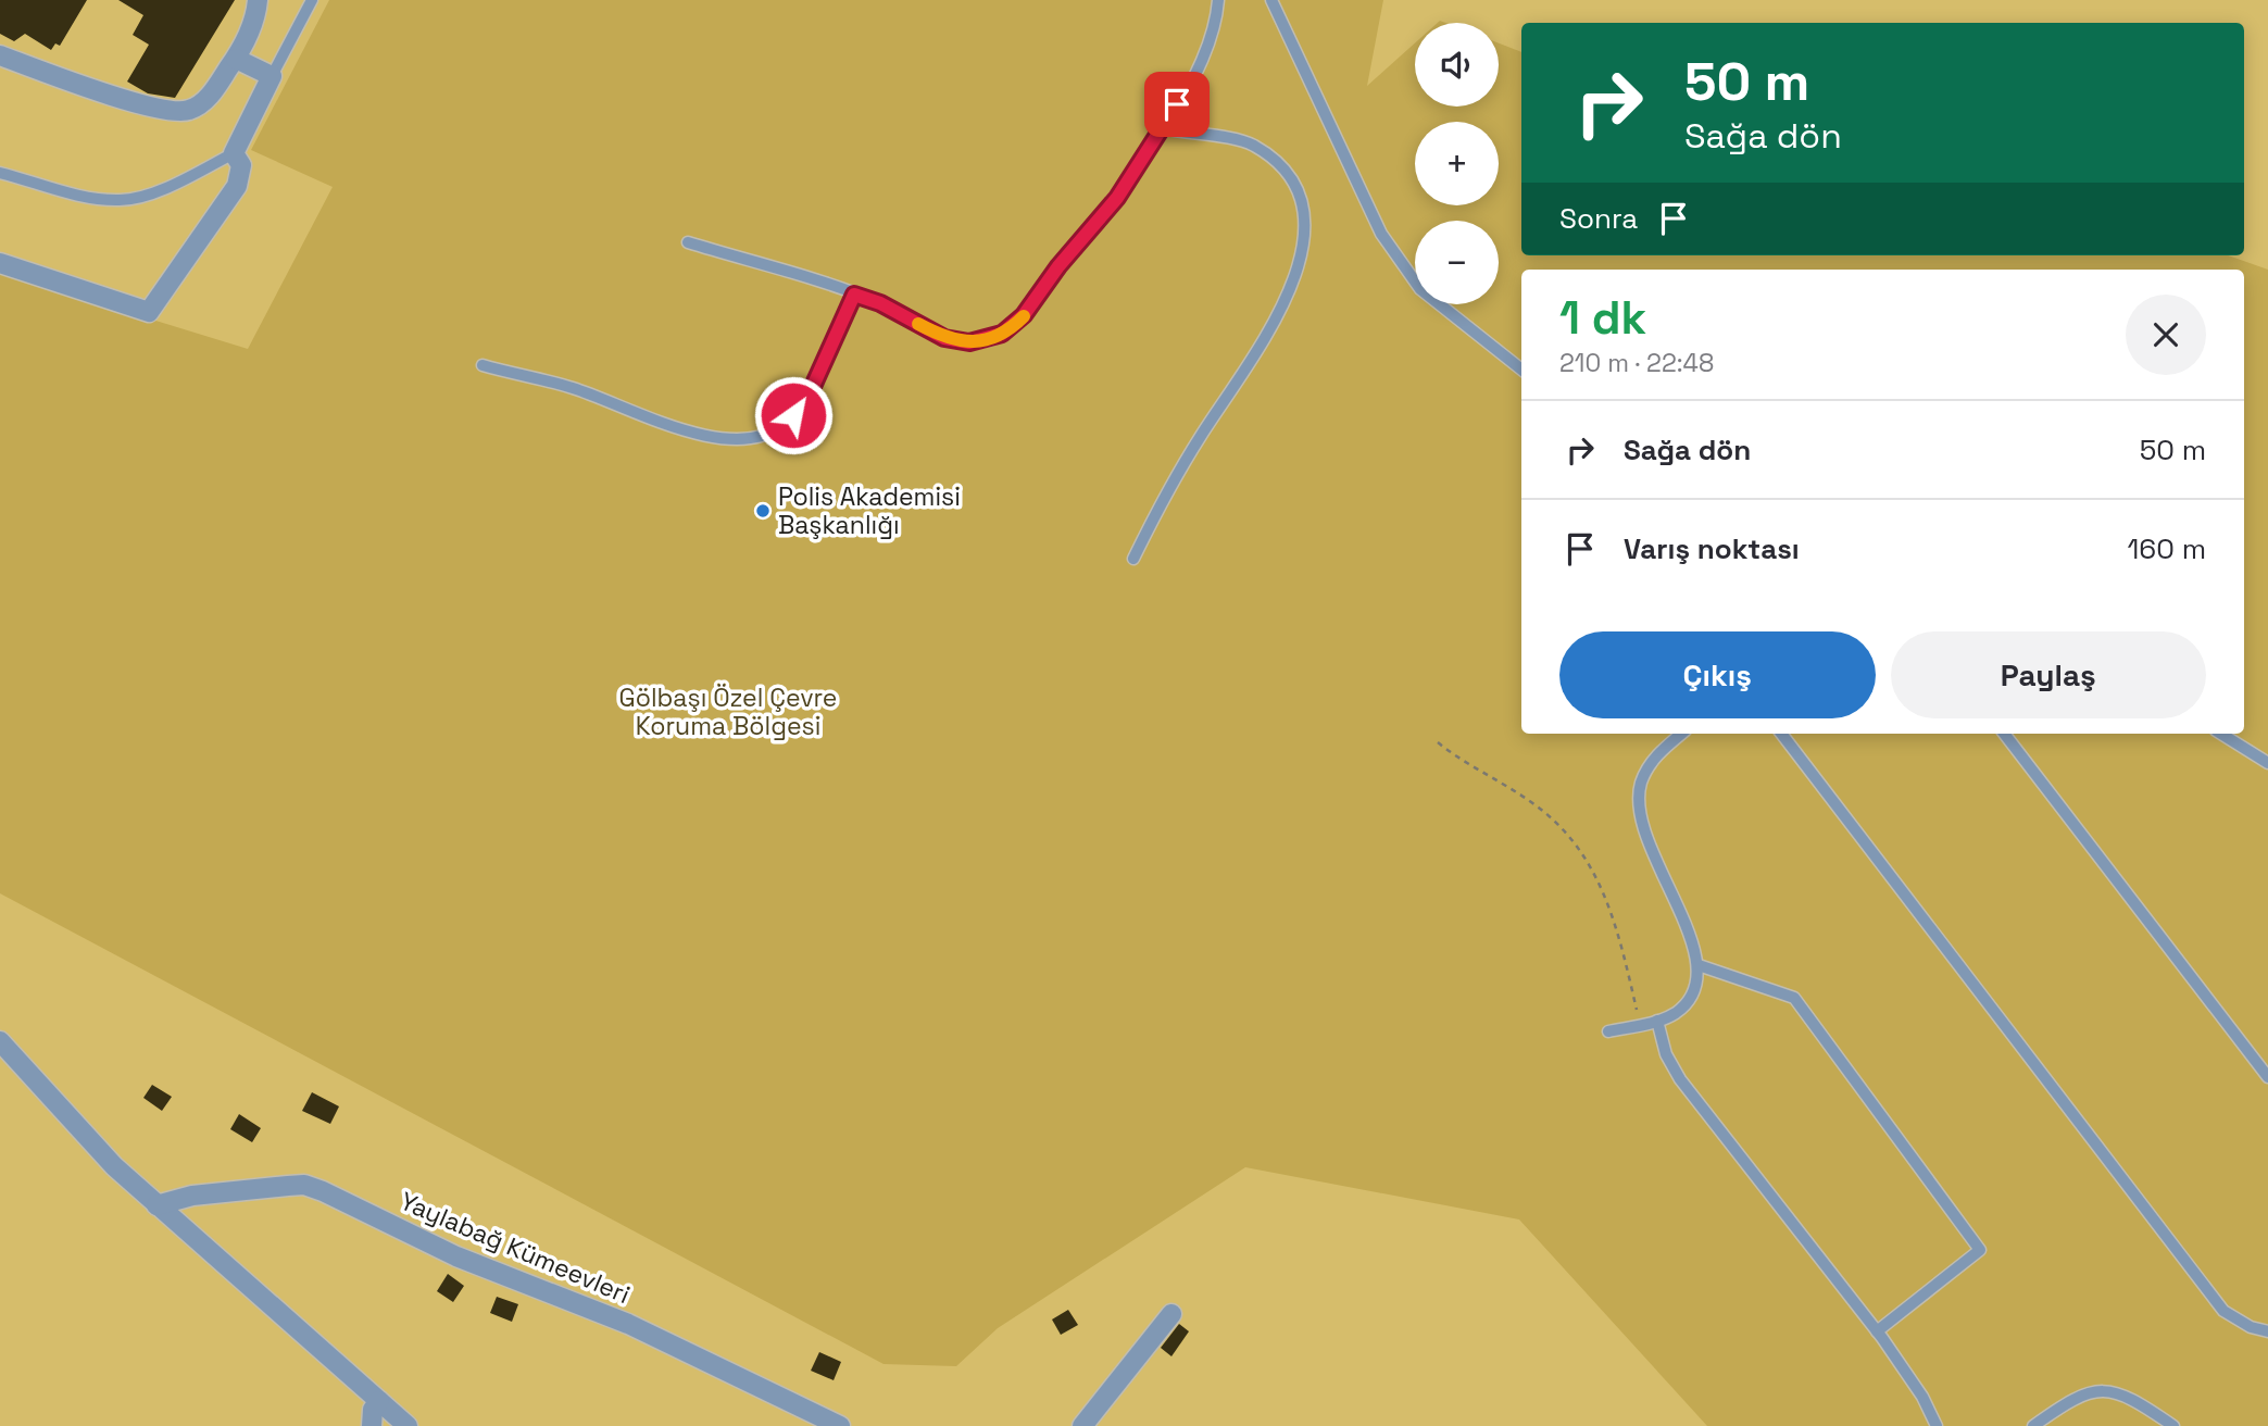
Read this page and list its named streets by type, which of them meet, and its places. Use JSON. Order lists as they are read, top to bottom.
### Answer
{
  "streets": {
    "street": ["Yaylabağ Kümeevleri"]
  },
  "parks": ["Gölbaşı Özel Çevre Koruma Bölgesi"],
  "places": ["Polis Akademisi Başkanlığı"],
  "page": {
    "map_buttons": ["+", "−"],
    "turn": ["50 m", "Sağa dön"],
    "then": "Sonra",
    "heading": ["1 dk", "210 m · 22:48"],
    "list": [
      {
        "name": "Sağa dön",
        "value": "50 m"
      },
      {
        "name": "Varış noktası",
        "value": "160 m"
      }
    ],
    "buttons": ["Çıkış", "Paylaş"]
  }
}
